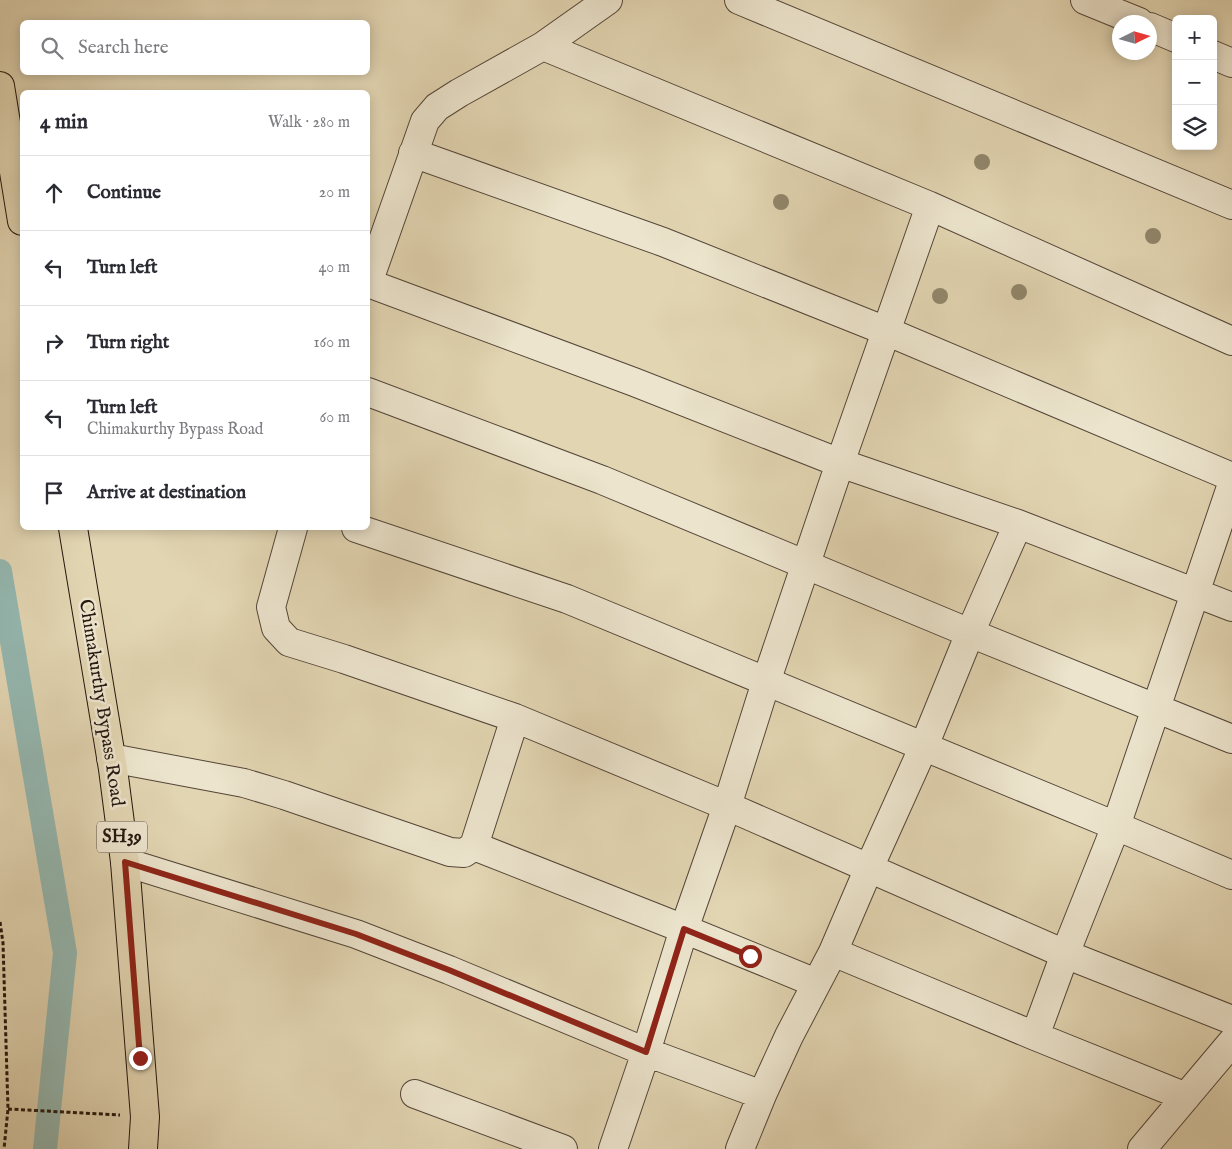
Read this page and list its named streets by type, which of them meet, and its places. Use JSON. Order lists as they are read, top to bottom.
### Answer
{
  "streets": {
    "main road": ["Chimakurthy Bypass Road", "SH39"]
  },
  "north": "right",
  "page": {
    "map_buttons": ["+", "−"],
    "search": "Search here",
    "heading": ["4 min", "Walk · 280 m"],
    "list": [
      ["Continue", "20 m"],
      ["Turn left", "40 m"],
      ["Turn right", "160 m"],
      ["Turn left", "Chimakurthy Bypass Road", "60 m"],
      "Arrive at destination"
    ]
  }
}
